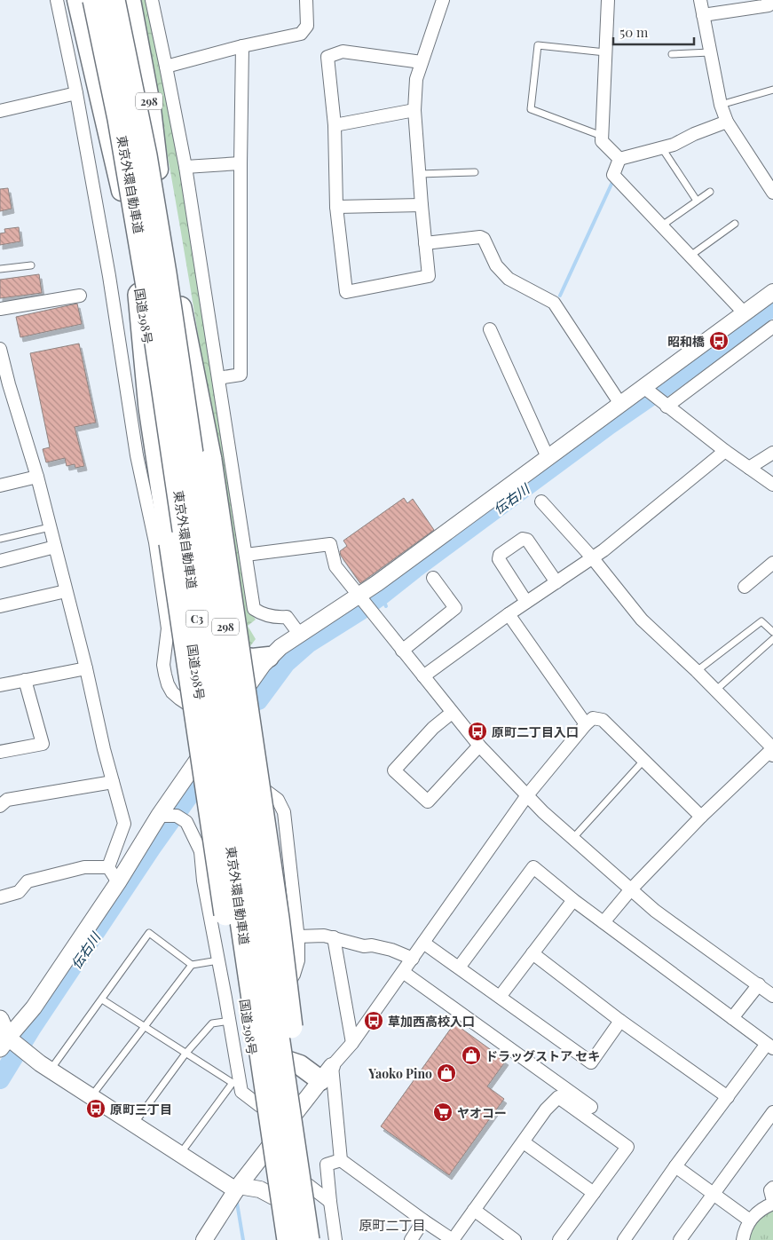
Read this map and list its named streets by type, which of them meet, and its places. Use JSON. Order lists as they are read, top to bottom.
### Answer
{
  "streets": {
    "highway": [
      "298",
      "東京外環自動車道",
      "国道298号",
      "C3"
    ]
  },
  "crossings": [
    ["東京外環自動車道", "国道298号"]
  ],
  "districts": ["原町二丁目"],
  "water": ["伝右川"],
  "places": {
    "bus stop": [
      "昭和橋",
      "原町二丁目入口",
      "草加西高校入口",
      "原町三丁目"
    ],
    "shop": ["ドラッグストア セキ", "Yaoko Pino"],
    "supermarket": ["ヤオコー"]
  },
  "scale_bar": "50 m"
}
